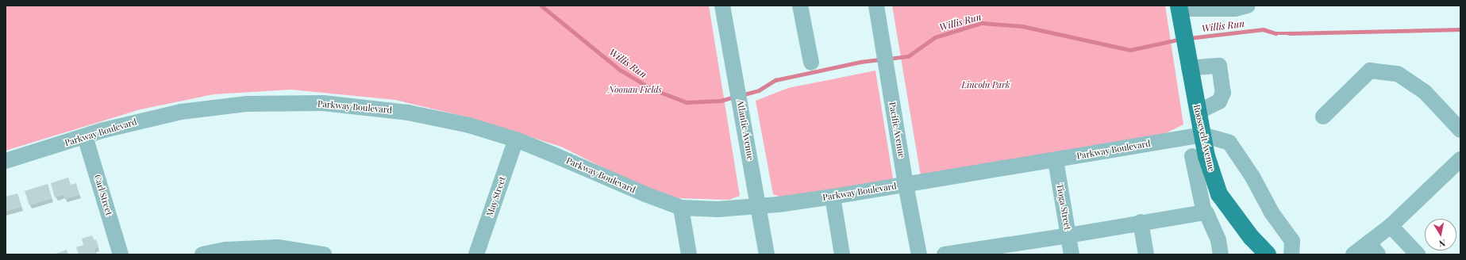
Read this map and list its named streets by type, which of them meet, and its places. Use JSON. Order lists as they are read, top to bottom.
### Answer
{
  "streets": {
    "main road": ["Roosevelt Avenue"],
    "street": [
      "Parkway Boulevard",
      "Atlantic Avenue",
      "Pacific Avenue",
      "Carl Street",
      "May Street",
      "Tioga Street"
    ]
  },
  "crossings": [
    ["Parkway Boulevard", "Atlantic Avenue"],
    ["Parkway Boulevard", "Pacific Avenue"],
    ["Parkway Boulevard", "Roosevelt Avenue"],
    ["Parkway Boulevard", "Carl Street"],
    ["Parkway Boulevard", "May Street"],
    ["Parkway Boulevard", "Tioga Street"]
  ],
  "water": ["Willis Run"],
  "parks": ["Lincoln Park", "Noonan Fields"],
  "north": "bottom"
}
